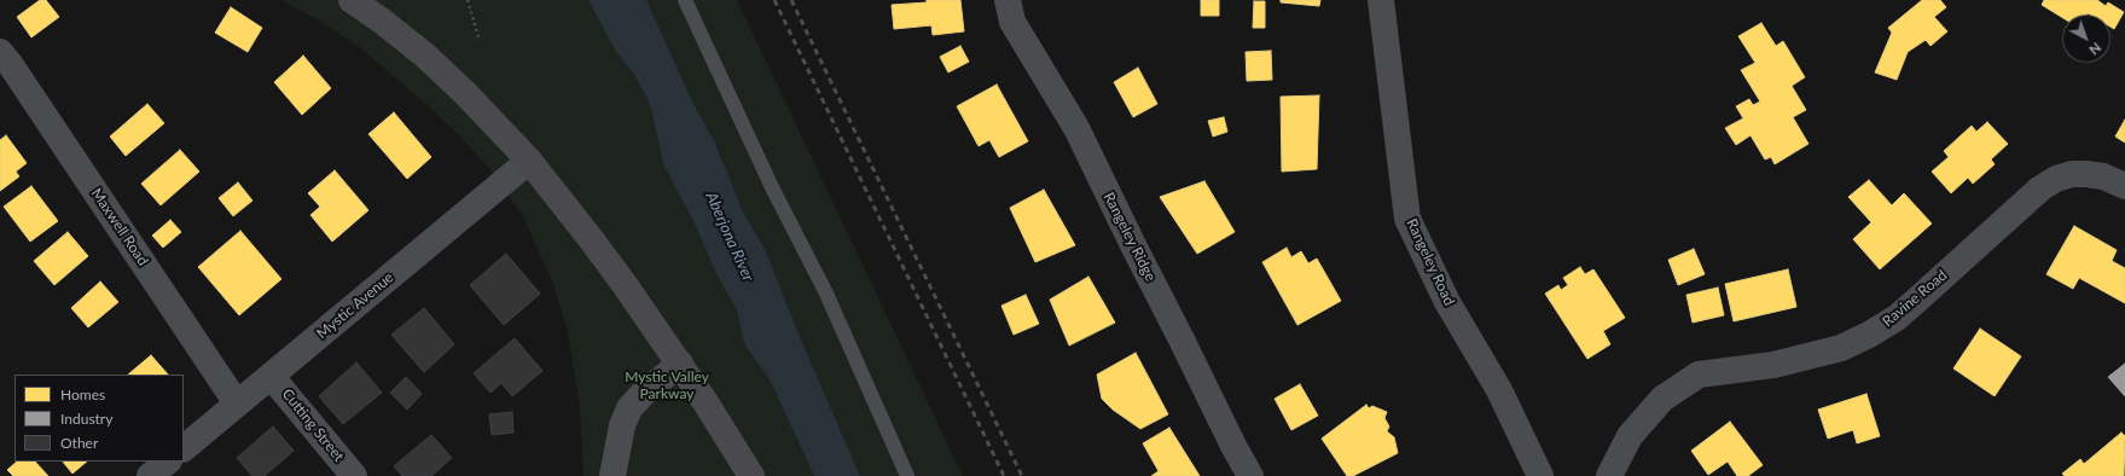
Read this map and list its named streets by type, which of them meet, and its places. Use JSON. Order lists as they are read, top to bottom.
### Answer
{
  "streets": {
    "street": [
      "Maxwell Road",
      "Rangeley Ridge",
      "Rangeley Road",
      "Ravine Road",
      "Mystic Avenue",
      "Cutting Street"
    ]
  },
  "crossings": [
    ["Maxwell Road", "Mystic Avenue"],
    ["Mystic Avenue", "Cutting Street"]
  ],
  "water": ["Aberjona River"],
  "parks": ["Mystic Valley Parkway"],
  "legend": ["Homes", "Industry", "Other"],
  "north": "bottom right"
}
